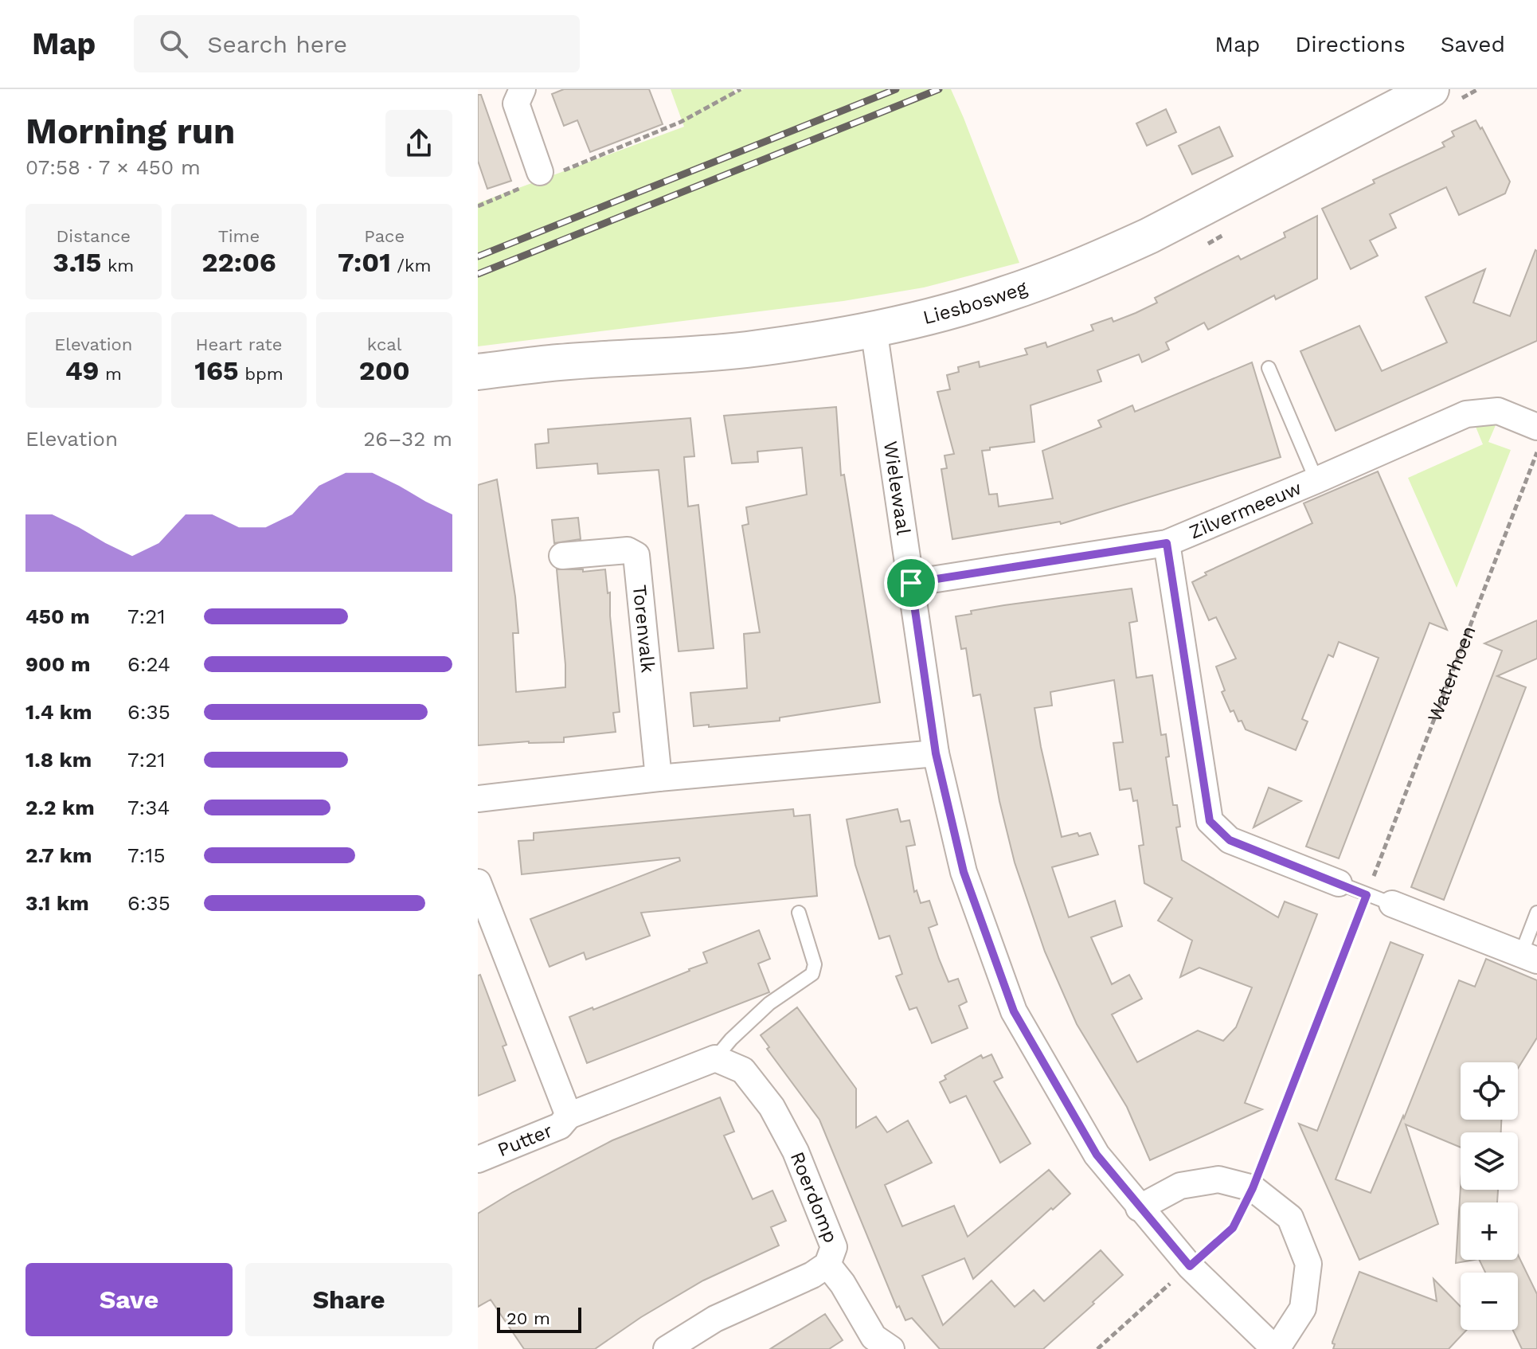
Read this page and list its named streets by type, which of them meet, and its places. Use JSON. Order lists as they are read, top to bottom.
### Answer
{
  "streets": {
    "street": [
      "Liesbosweg",
      "Wielewaal",
      "Zilvermeeuw",
      "Torenvalk",
      "Putter",
      "Roerdomp"
    ],
    "path": ["Waterhoen"]
  },
  "crossings": [
    ["Liesbosweg", "Wielewaal"],
    ["Wielewaal", "Zilvermeeuw"],
    ["Wielewaal", "Waterhoen"]
  ],
  "scale_bar": "20 m",
  "page": {
    "header": "Map",
    "search": "Search here",
    "nav": ["Map", "Directions", "Saved"],
    "heading": ["Morning run", "07:58 · 7 × 450 m"],
    "stats": [
      ["Distance", "3.15 km"],
      ["Time", "22:06"],
      ["Pace", "7:01 /km"],
      ["Elevation", "49 m"],
      ["Heart rate", "165 bpm"],
      ["kcal", "200"]
    ],
    "chart": ["Elevation", "26–32 m"],
    "list": [
      {
        "name": "450 m",
        "note": "7:21"
      },
      {
        "name": "900 m",
        "note": "6:24"
      },
      {
        "name": "1.4 km",
        "note": "6:35"
      },
      {
        "name": "1.8 km",
        "note": "7:21"
      },
      {
        "name": "2.2 km",
        "note": "7:34"
      },
      {
        "name": "2.7 km",
        "note": "7:15"
      },
      {
        "name": "3.1 km",
        "note": "6:35"
      }
    ],
    "map_buttons": ["+", "−"],
    "buttons": ["Save", "Share"],
    "scale": "20 m"
  }
}
